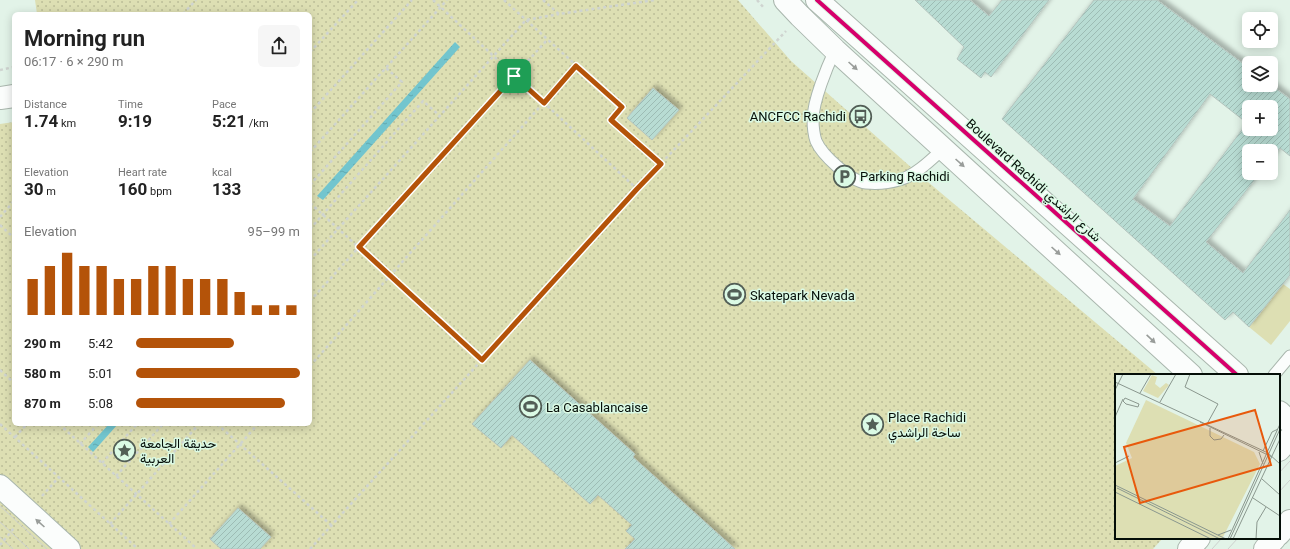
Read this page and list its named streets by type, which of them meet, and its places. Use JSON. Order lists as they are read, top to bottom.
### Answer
{
  "streets": {
    "street": ["Boulevard Rachidi شارع الراشدي"]
  },
  "places": {
    "bus stop": ["ANCFCC Rachidi"],
    "parking": ["Parking Rachidi"],
    "sports": ["Skatepark Nevada", "La Casablancaise"],
    "place": ["Place Rachidi ساحة الراشدي", "حديقة الجامعة العربية"]
  },
  "page": {
    "map_buttons": ["+", "−"],
    "heading": ["Morning run", "06:17 · 6 × 290 m"],
    "stats": [
      ["Distance", "1.74 km"],
      ["Time", "9:19"],
      ["Pace", "5:21 /km"],
      ["Elevation", "30 m"],
      ["Heart rate", "160 bpm"],
      ["kcal", "133"]
    ],
    "chart": ["Elevation", "95–99 m"],
    "list": [
      {
        "name": "290 m",
        "note": "5:42"
      },
      {
        "name": "580 m",
        "note": "5:01"
      },
      {
        "name": "870 m",
        "note": "5:08"
      }
    ]
  }
}
